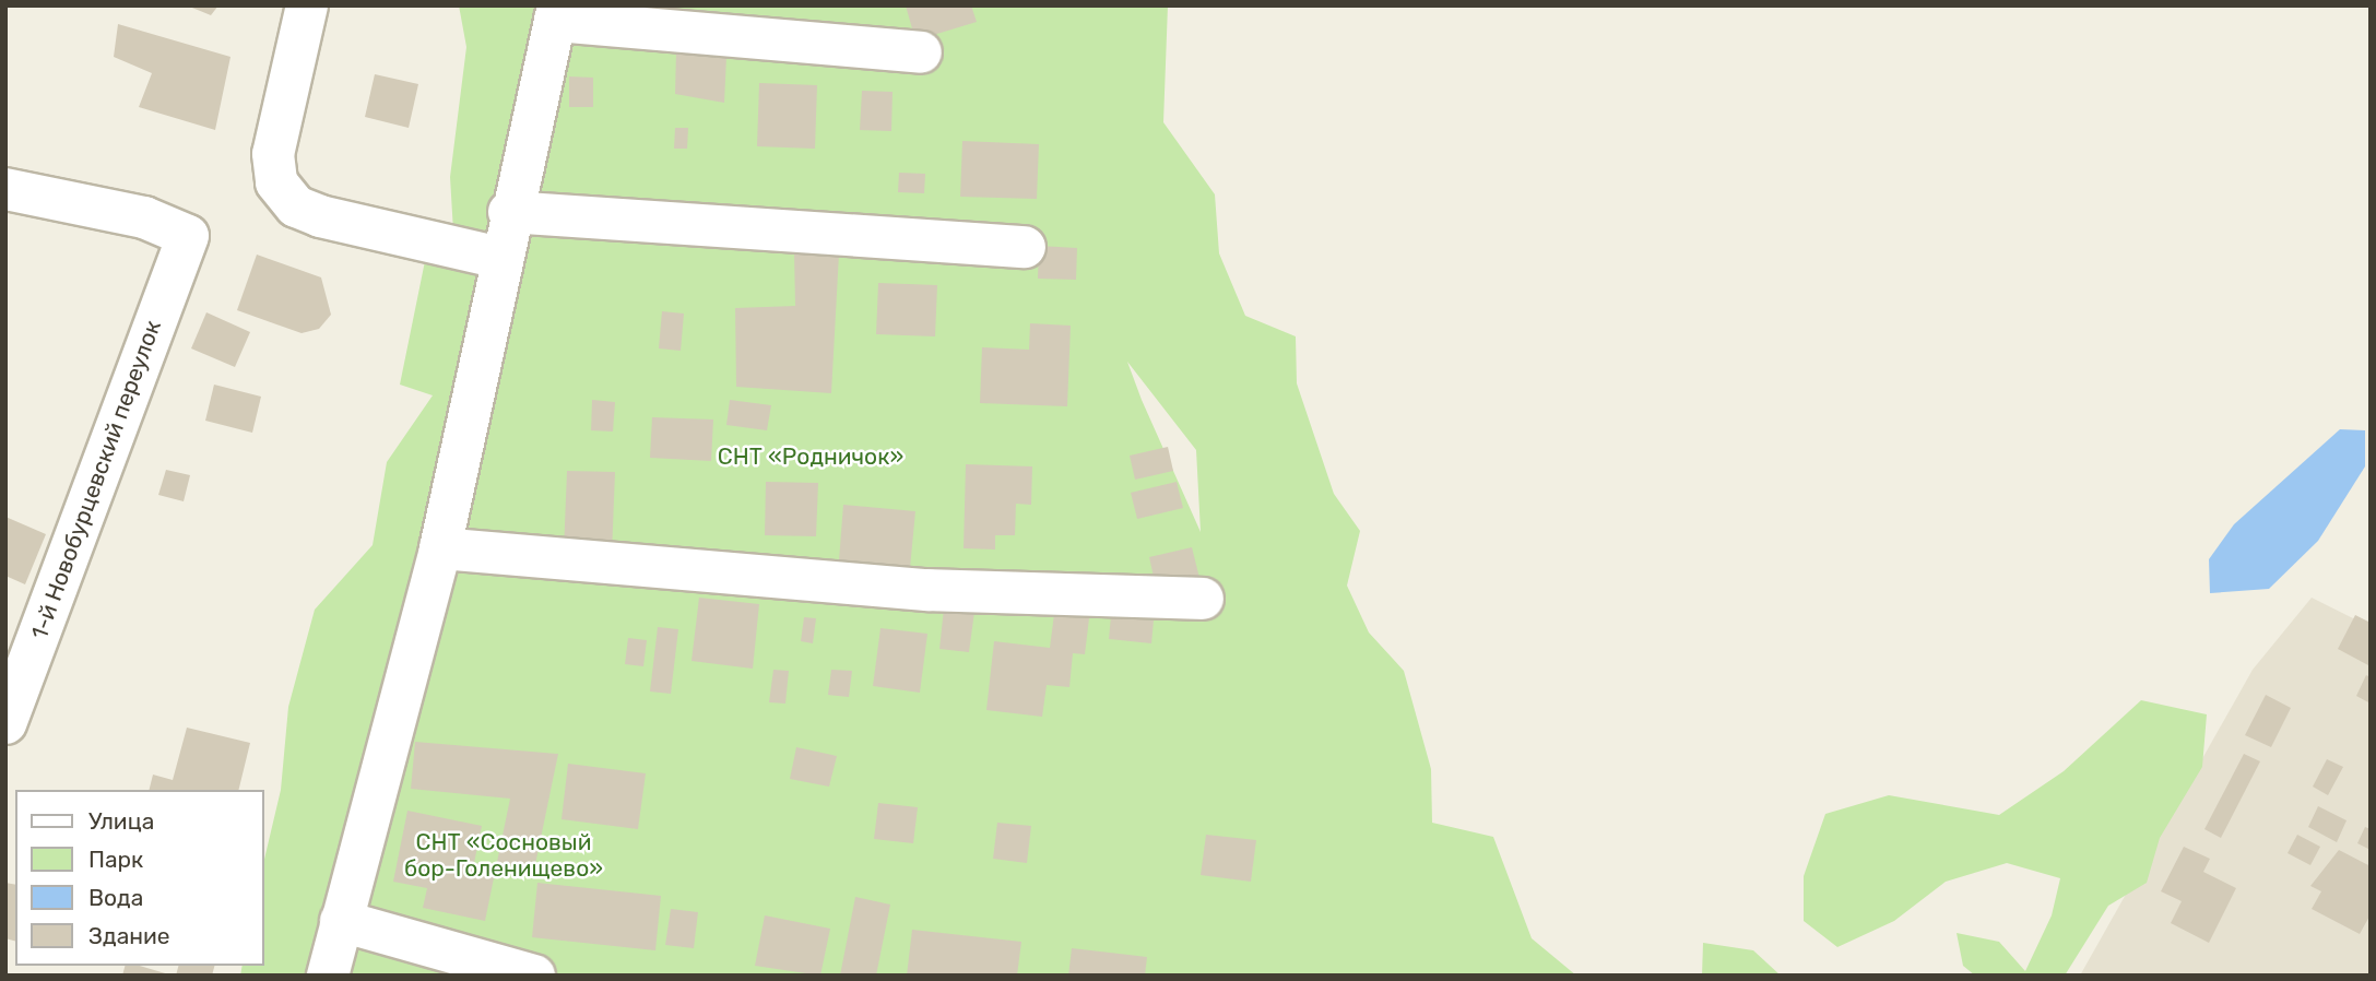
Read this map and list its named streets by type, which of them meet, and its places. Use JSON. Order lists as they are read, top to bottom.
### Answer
{
  "streets": {
    "street": ["1-й Новобурцевский переулок"]
  },
  "parks": ["СНТ «Родничок»", "СНТ «Сосновый бор-Голенищево»"],
  "legend": [
    "Улица",
    "Парк",
    "Вода",
    "Здание"
  ]
}
